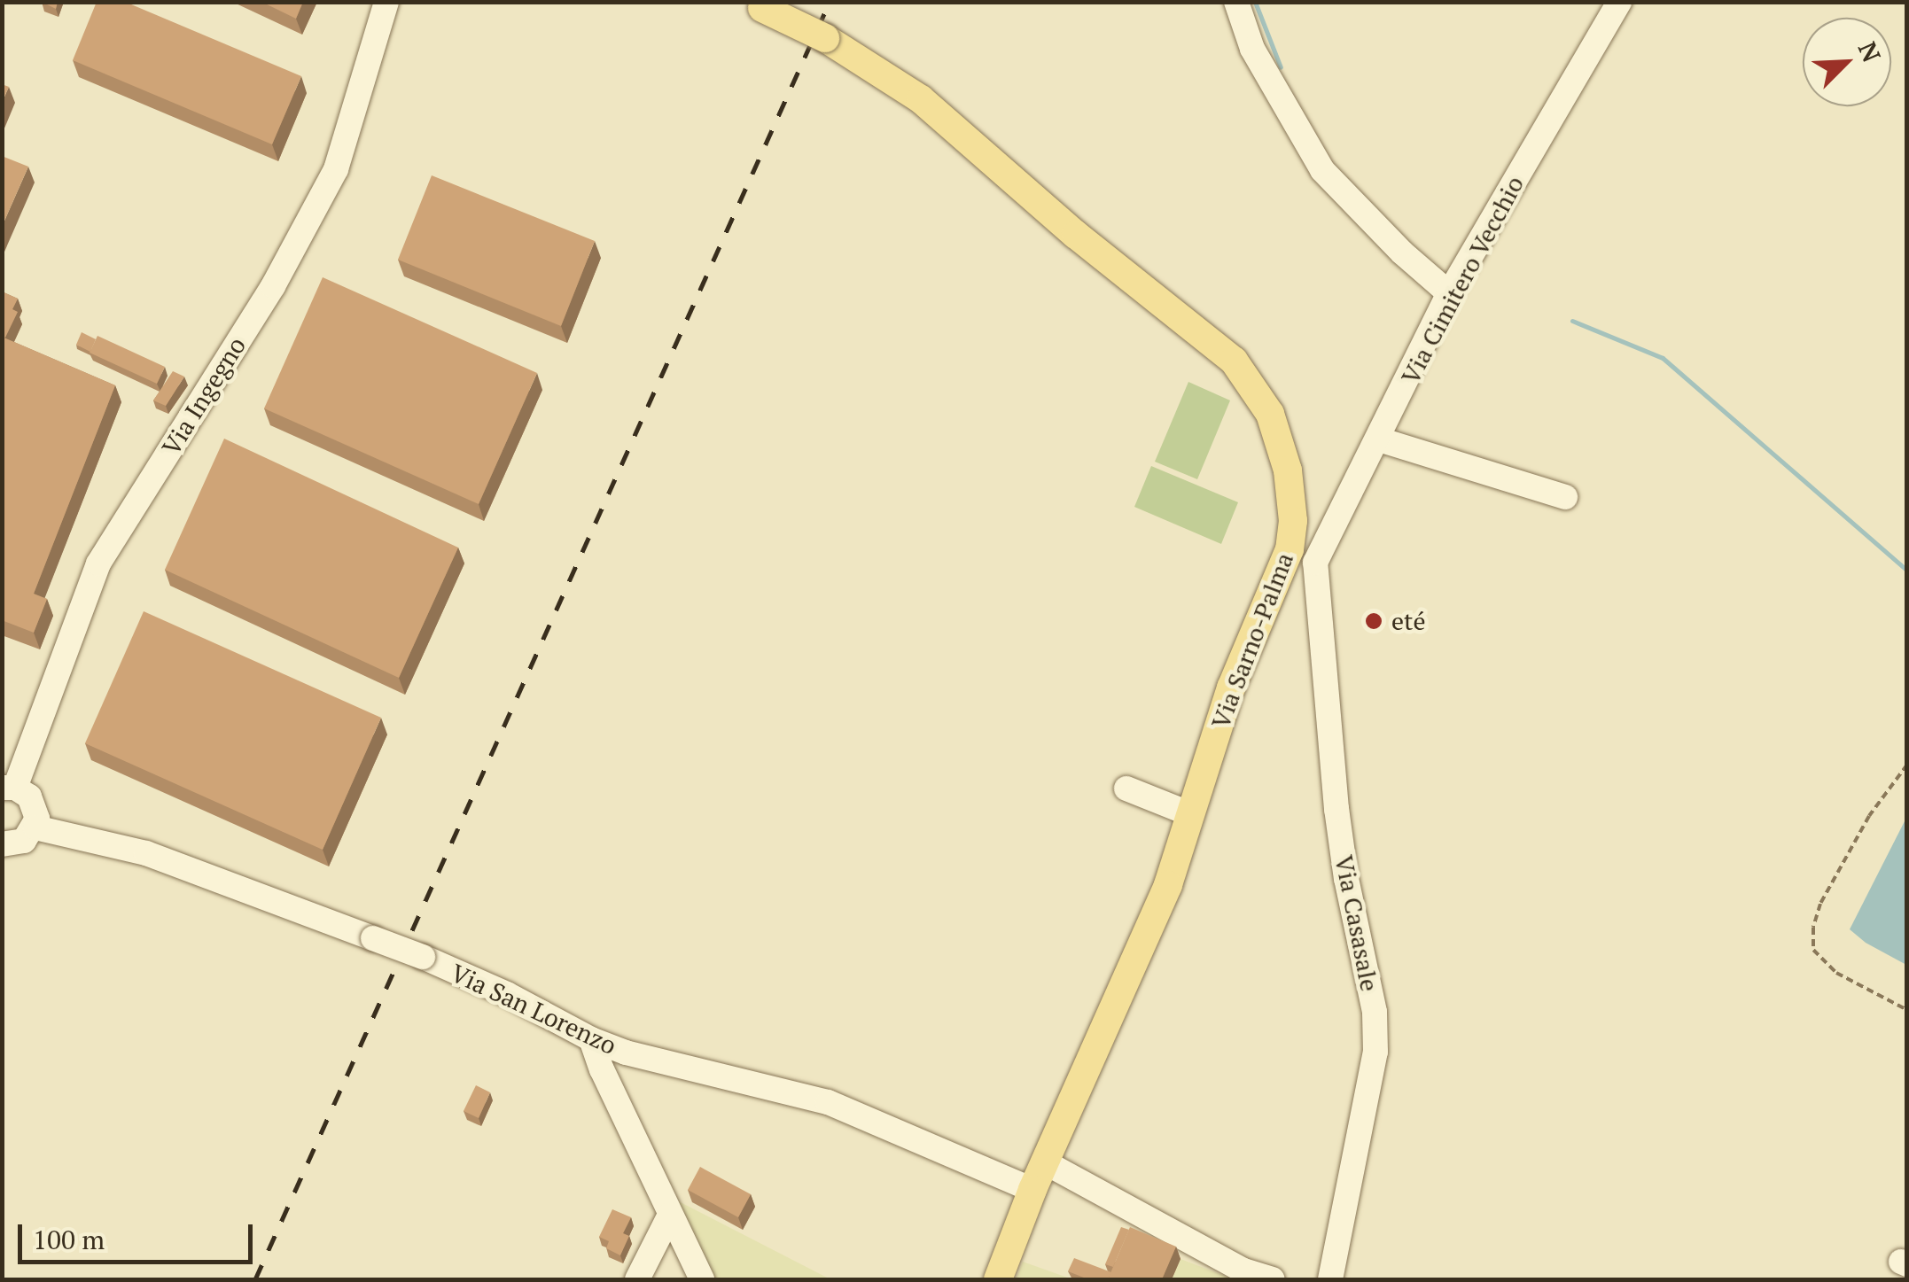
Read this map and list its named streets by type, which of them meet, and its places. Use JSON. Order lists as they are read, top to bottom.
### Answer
{
  "streets": {
    "main road": ["Via Sarno-Palma"],
    "street": [
      "Via Cimitero Vecchio",
      "Via Ingegno",
      "Via Casasale",
      "Via San Lorenzo"
    ]
  },
  "crossings": [
    ["Via Cimitero Vecchio", "Via Casasale"],
    ["Via Sarno-Palma", "Via San Lorenzo"]
  ],
  "places": ["eté"],
  "scale_bar": "100 m",
  "north": "top right"
}
